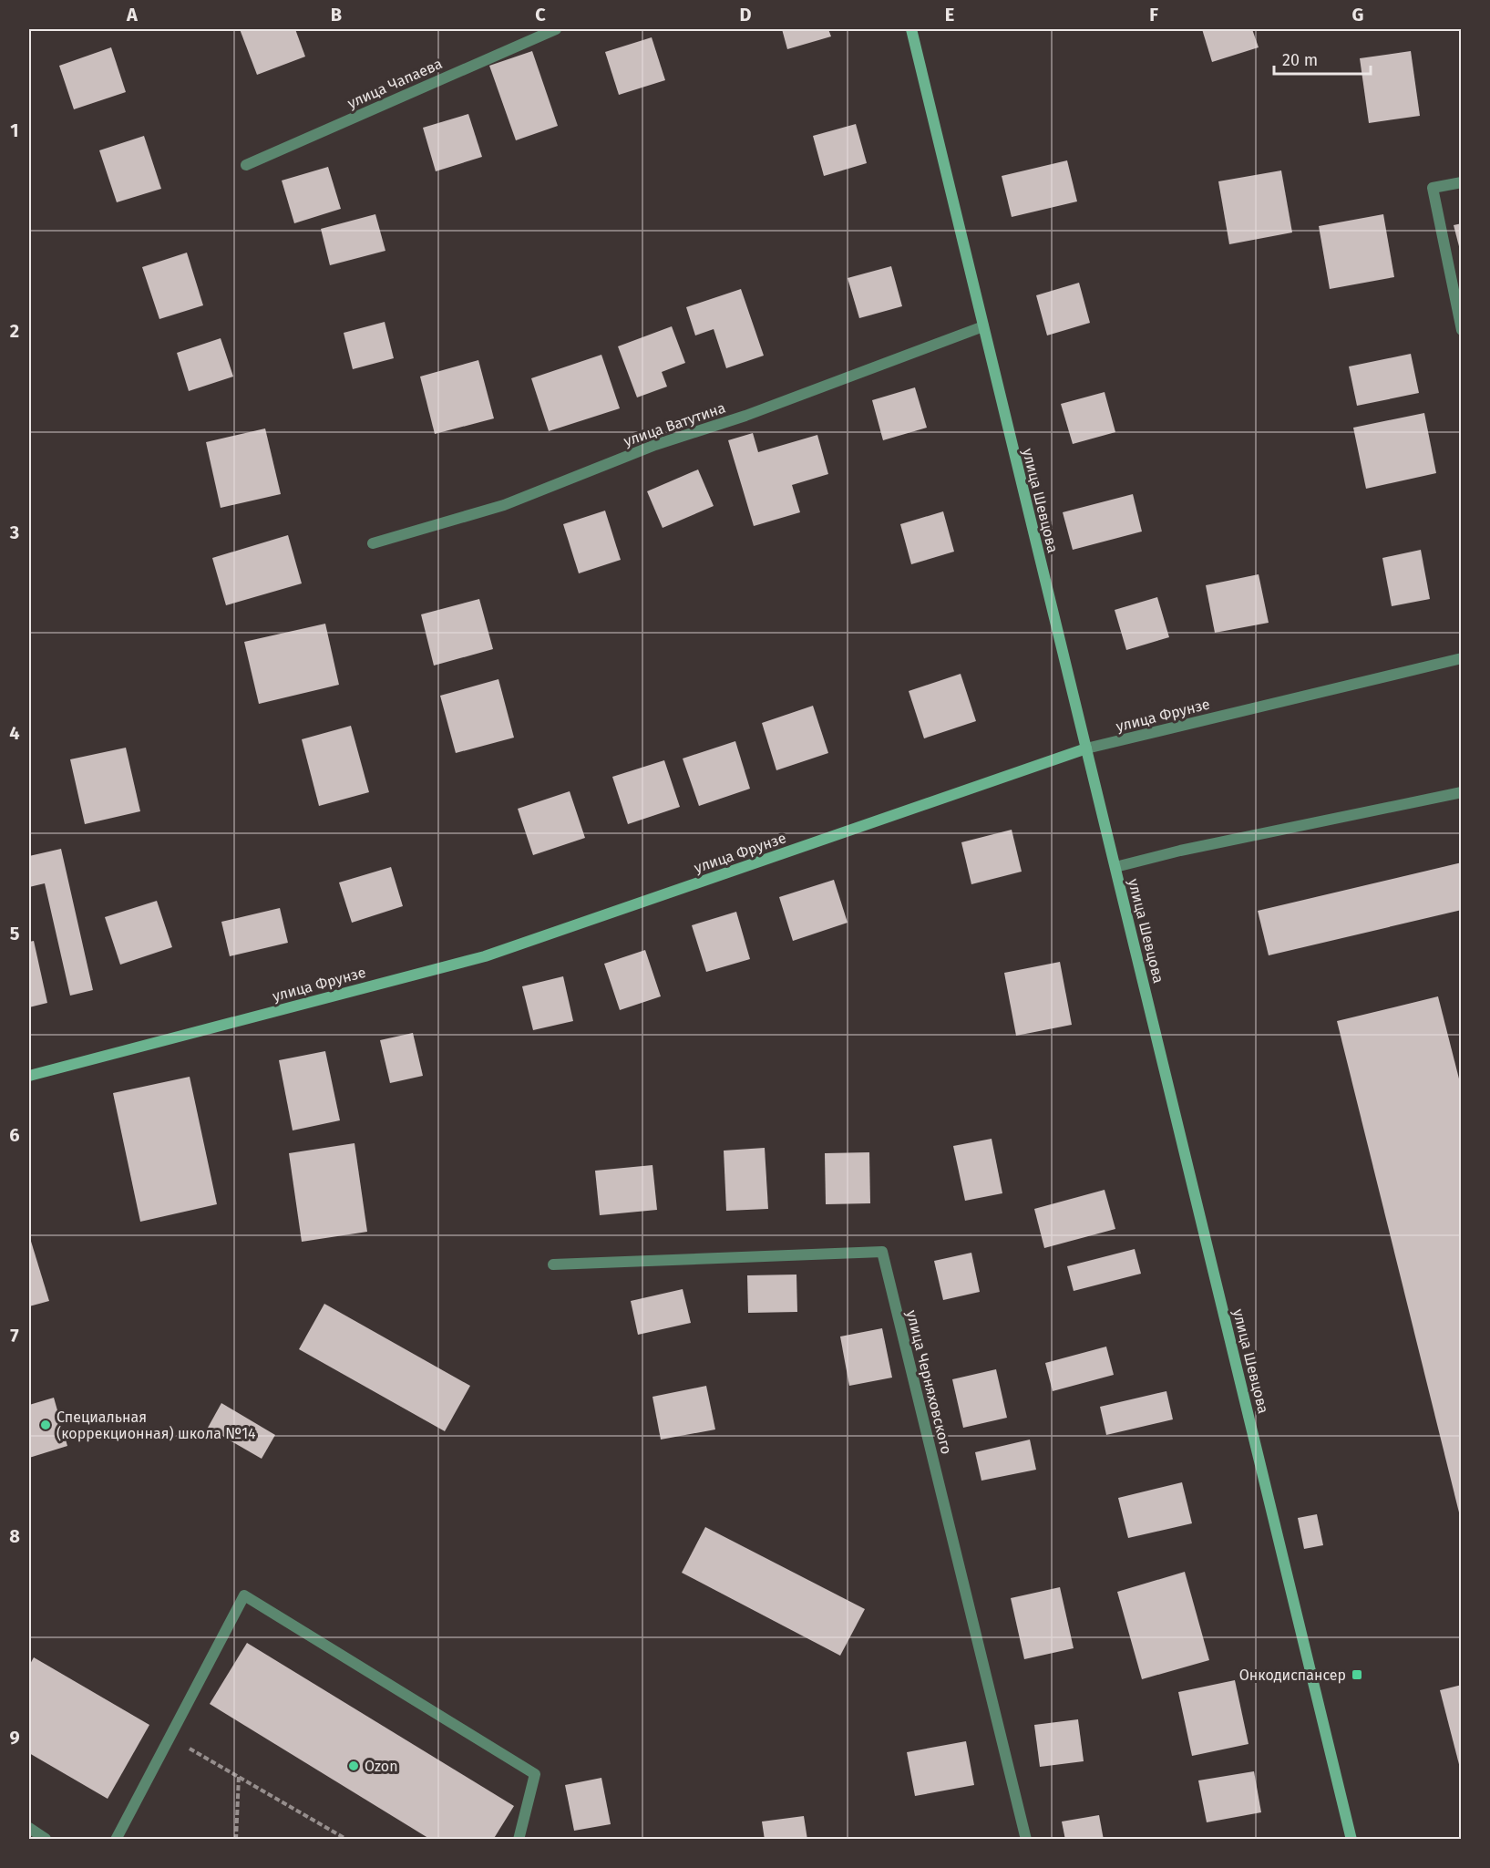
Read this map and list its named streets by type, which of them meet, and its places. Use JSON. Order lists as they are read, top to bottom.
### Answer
{
  "streets": {
    "main road": ["улица Шевцова", "улица Фрунзе"],
    "street": ["улица Чапаева", "улица Ватутина", "улица Черняховского"]
  },
  "crossings": [
    ["улица Ватутина", "улица Шевцова"],
    ["улица Шевцова", "улица Фрунзе"]
  ],
  "places": {
    "other": ["Специальная (коррекционная) школа №14", "Ozon"],
    "transit": ["Онкодиспансер"]
  },
  "scale_bar": "20 m",
  "grid": {
    "columns": [
      "A",
      "B",
      "C",
      "D",
      "E",
      "F",
      "G"
    ],
    "rows": [
      "1",
      "2",
      "3",
      "4",
      "5",
      "6",
      "7",
      "8",
      "9"
    ]
  }
}
